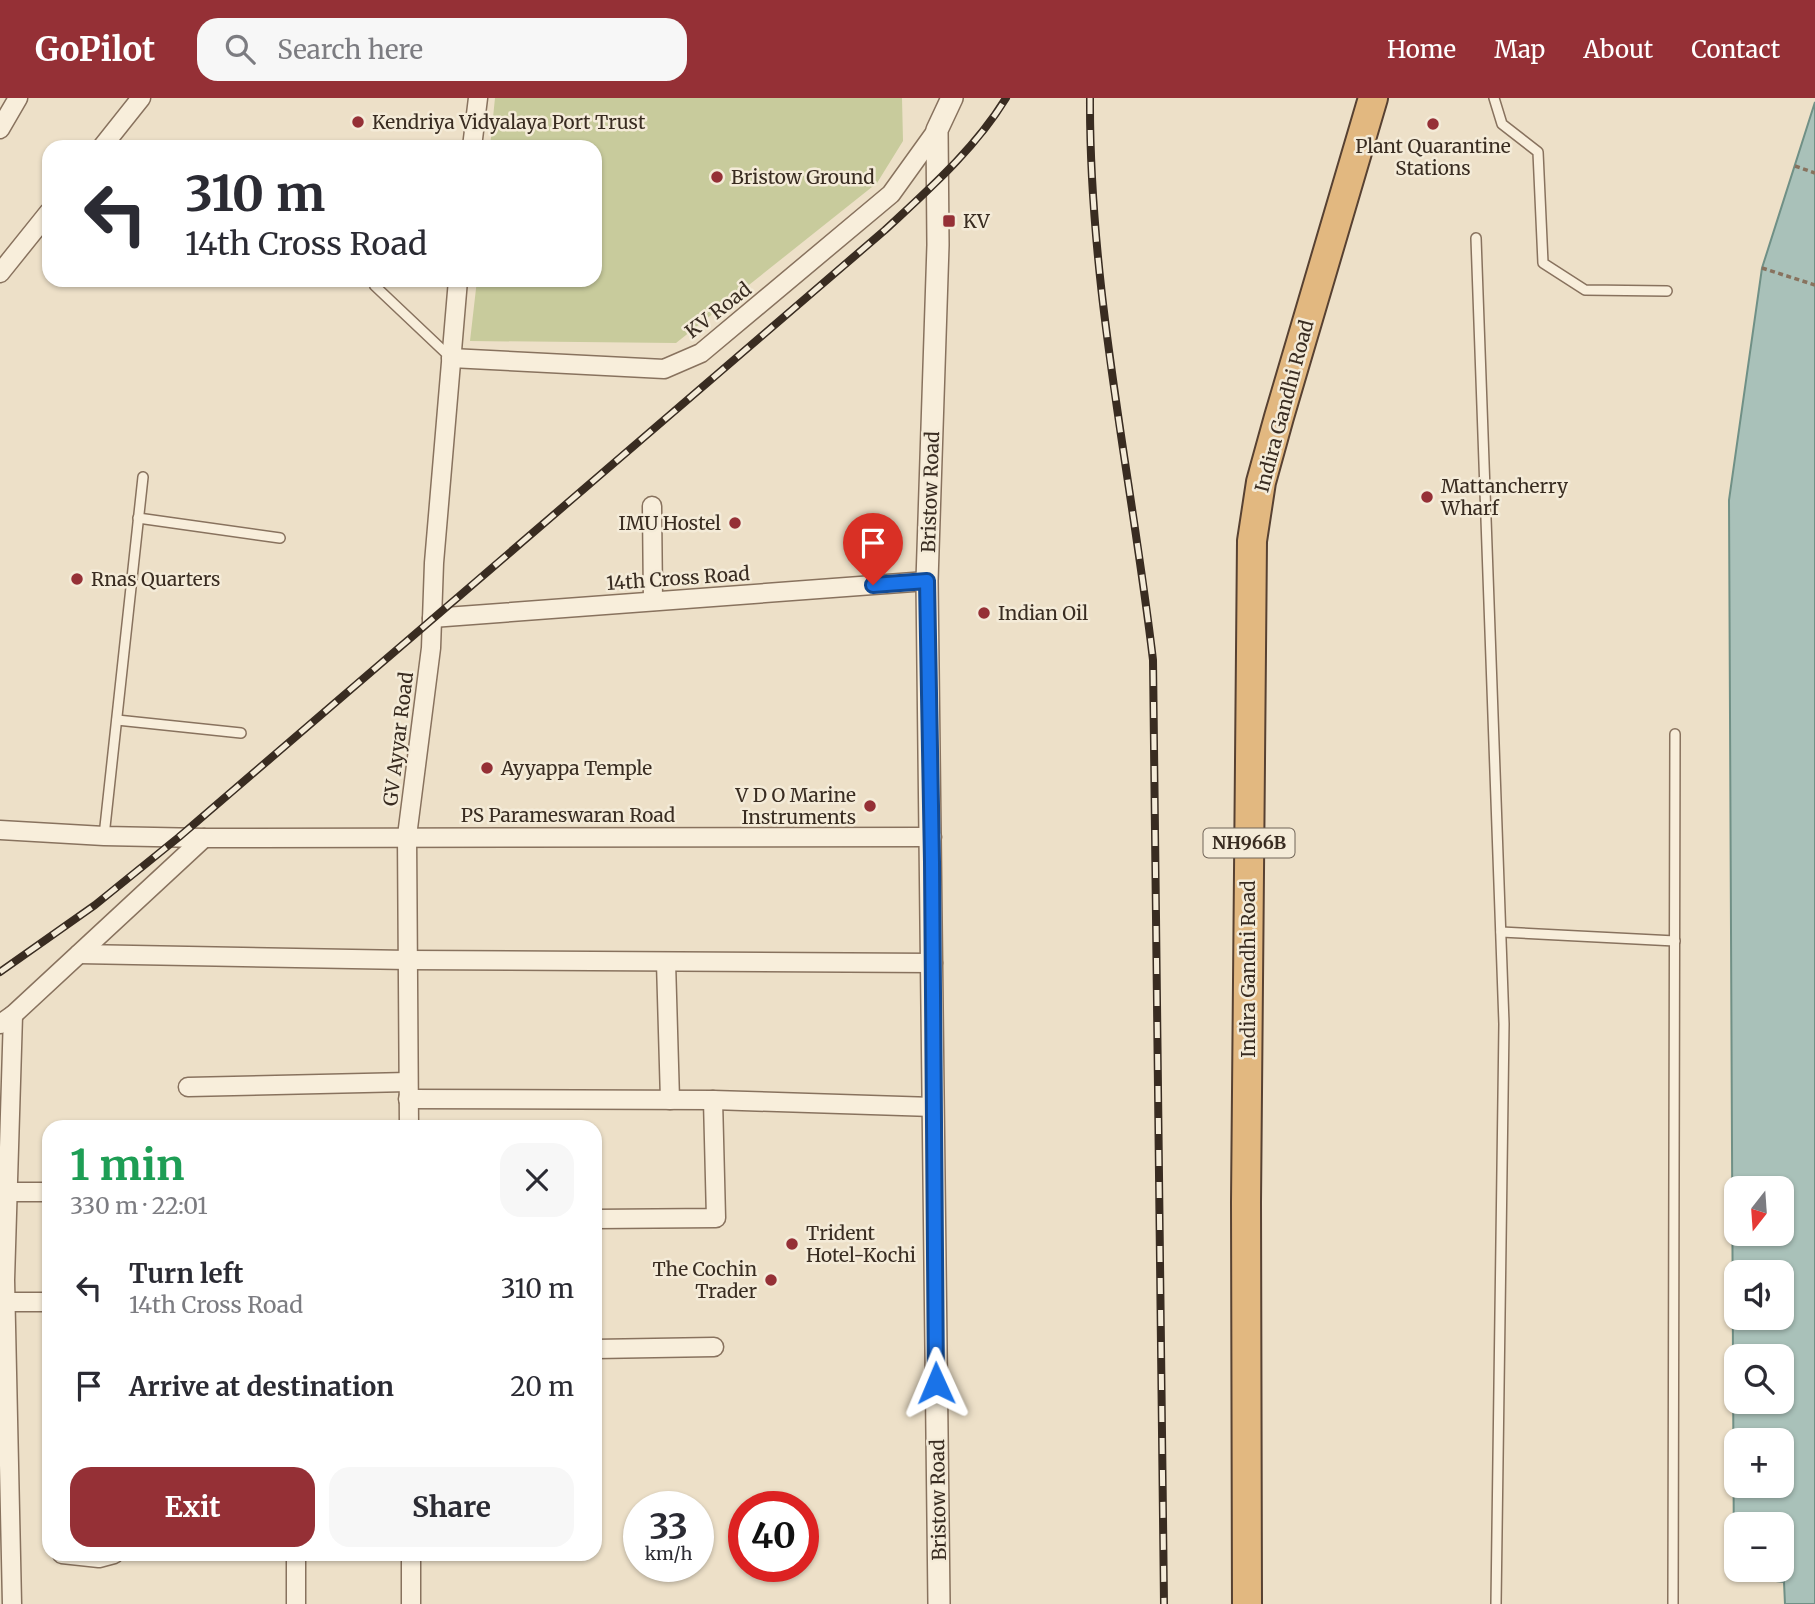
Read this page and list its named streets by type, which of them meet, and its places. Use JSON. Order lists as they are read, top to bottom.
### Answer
{
  "streets": {
    "highway": ["Indira Gandhi Road", "NH966B"],
    "street": [
      "KV Road",
      "Bristow Road",
      "14th Cross Road",
      "GV Ayyar Road",
      "PS Parameswaran Road"
    ]
  },
  "crossings": [
    ["KV Road", "Bristow Road"],
    ["KV Road", "GV Ayyar Road"],
    ["Bristow Road", "14th Cross Road"],
    ["Bristow Road", "PS Parameswaran Road"],
    ["14th Cross Road", "GV Ayyar Road"],
    ["GV Ayyar Road", "PS Parameswaran Road"]
  ],
  "places": {
    "other": [
      "Kendriya Vidyalaya Port Trust",
      "Plant Quarantine Stations",
      "Bristow Ground",
      "Mattancherry Wharf",
      "IMU Hostel",
      "Rnas Quarters",
      "Indian Oil",
      "Ayyappa Temple",
      "V D O Marine Instruments",
      "Trident Hotel-Kochi",
      "The Cochin Trader"
    ],
    "transit": ["KV"]
  },
  "north": "bottom",
  "page": {
    "header": "GoPilot",
    "search": "Search here",
    "nav": [
      "Home",
      "Map",
      "About",
      "Contact"
    ],
    "turn": ["310 m", "14th Cross Road"],
    "heading": ["1 min", "330 m · 22:01"],
    "map_buttons": ["+", "−"],
    "list": [
      {
        "name": "Turn left",
        "note": "14th Cross Road",
        "value": "310 m"
      },
      {
        "name": "Arrive at destination",
        "value": "20 m"
      }
    ],
    "buttons": ["Exit", "Share"],
    "speed": "33 km/h",
    "limit": "40"
  }
}
